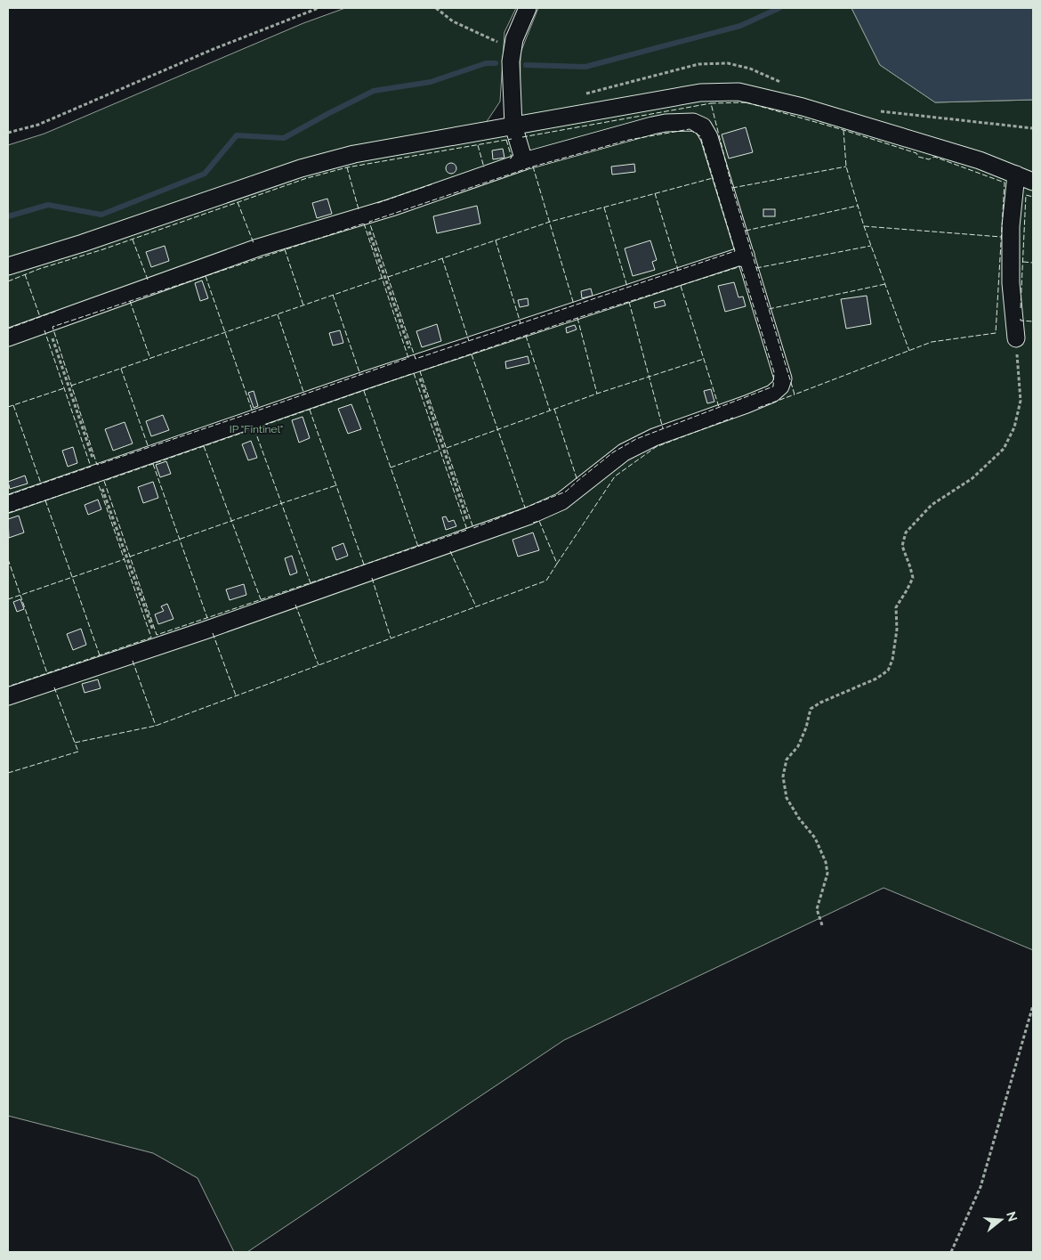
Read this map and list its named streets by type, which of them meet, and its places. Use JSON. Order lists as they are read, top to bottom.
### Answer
{
  "parks": ["IP \"Fîntînel\""],
  "north": "right"
}
